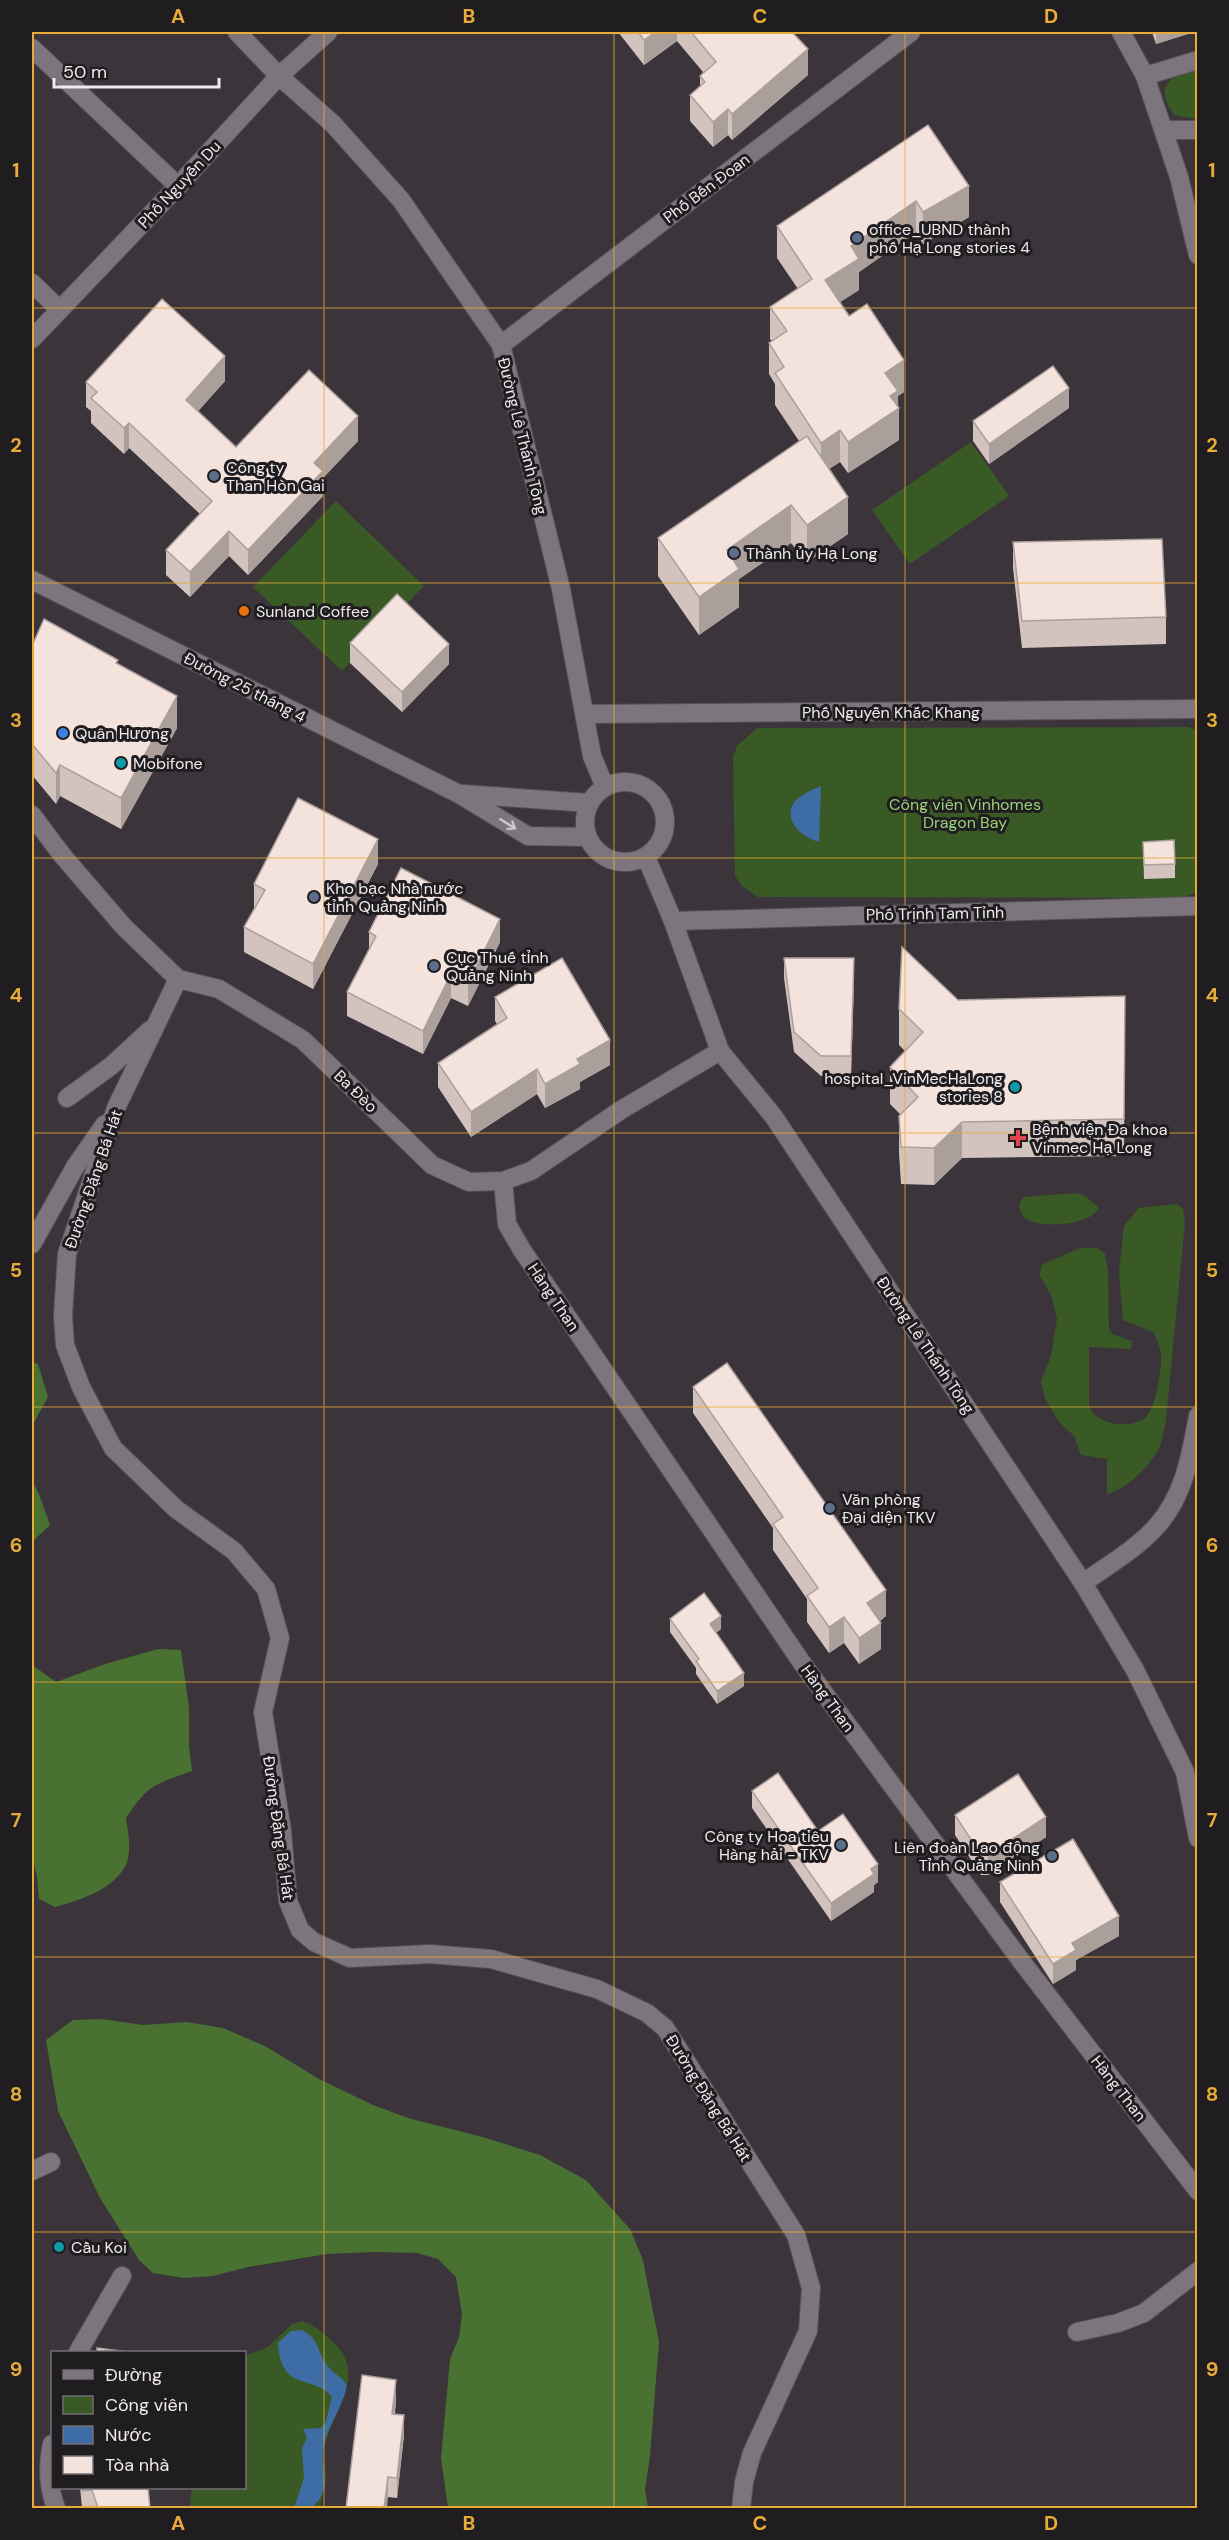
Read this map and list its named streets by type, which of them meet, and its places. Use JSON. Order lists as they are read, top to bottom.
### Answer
{
  "streets": {
    "street": [
      "Phố Nguyễn Du",
      "Phố Bến Đoan",
      "Đường Lê Thánh Tông",
      "Đường 25 tháng 4",
      "Phố Nguyễn Khắc Khang",
      "Phố Trịnh Tam Tỉnh",
      "Ba Đèo",
      "Đường Đặng Bá Hát",
      "Hàng Than"
    ]
  },
  "crossings": [
    ["Phố Nguyễn Du", "Đường Lê Thánh Tông"],
    ["Phố Bến Đoan", "Đường Lê Thánh Tông"],
    ["Đường Lê Thánh Tông", "Đường 25 tháng 4"],
    ["Đường Lê Thánh Tông", "Phố Nguyễn Khắc Khang"],
    ["Đường Lê Thánh Tông", "Phố Trịnh Tam Tỉnh"],
    ["Đường Lê Thánh Tông", "Ba Đèo"],
    ["Ba Đèo", "Đường Đặng Bá Hát"],
    ["Ba Đèo", "Hàng Than"]
  ],
  "parks": ["Công viên Vinhomes Dragon Bay"],
  "places": {
    "other": [
      "office_UBND thành phố Hạ Long stories 4",
      "Công ty Than Hòn Gai",
      "Thành ủy Hạ Long",
      "Sunland Coffee",
      "Quân Hương",
      "Mobifone",
      "Kho bạc Nhà nước tỉnh Quảng Ninh",
      "Cục Thuế tỉnh Quảng Ninh",
      "hospital_VinMecHaLong stories 8",
      "Văn phòng Đại diện TKV",
      "Công ty Hoa tiêu Hàng hải - TKV",
      "Liên đoàn Lao động Tỉnh Quảng Ninh",
      "Cầu Koi"
    ],
    "health": ["Bệnh viện Đa khoa Vinmec Hạ Long"]
  },
  "legend": [
    "Đường",
    "Công viên",
    "Nước",
    "Tòa nhà"
  ],
  "scale_bar": "50 m",
  "grid": {
    "columns": [
      "A",
      "B",
      "C",
      "D"
    ],
    "rows": [
      "1",
      "2",
      "3",
      "4",
      "5",
      "6",
      "7",
      "8",
      "9"
    ]
  }
}
